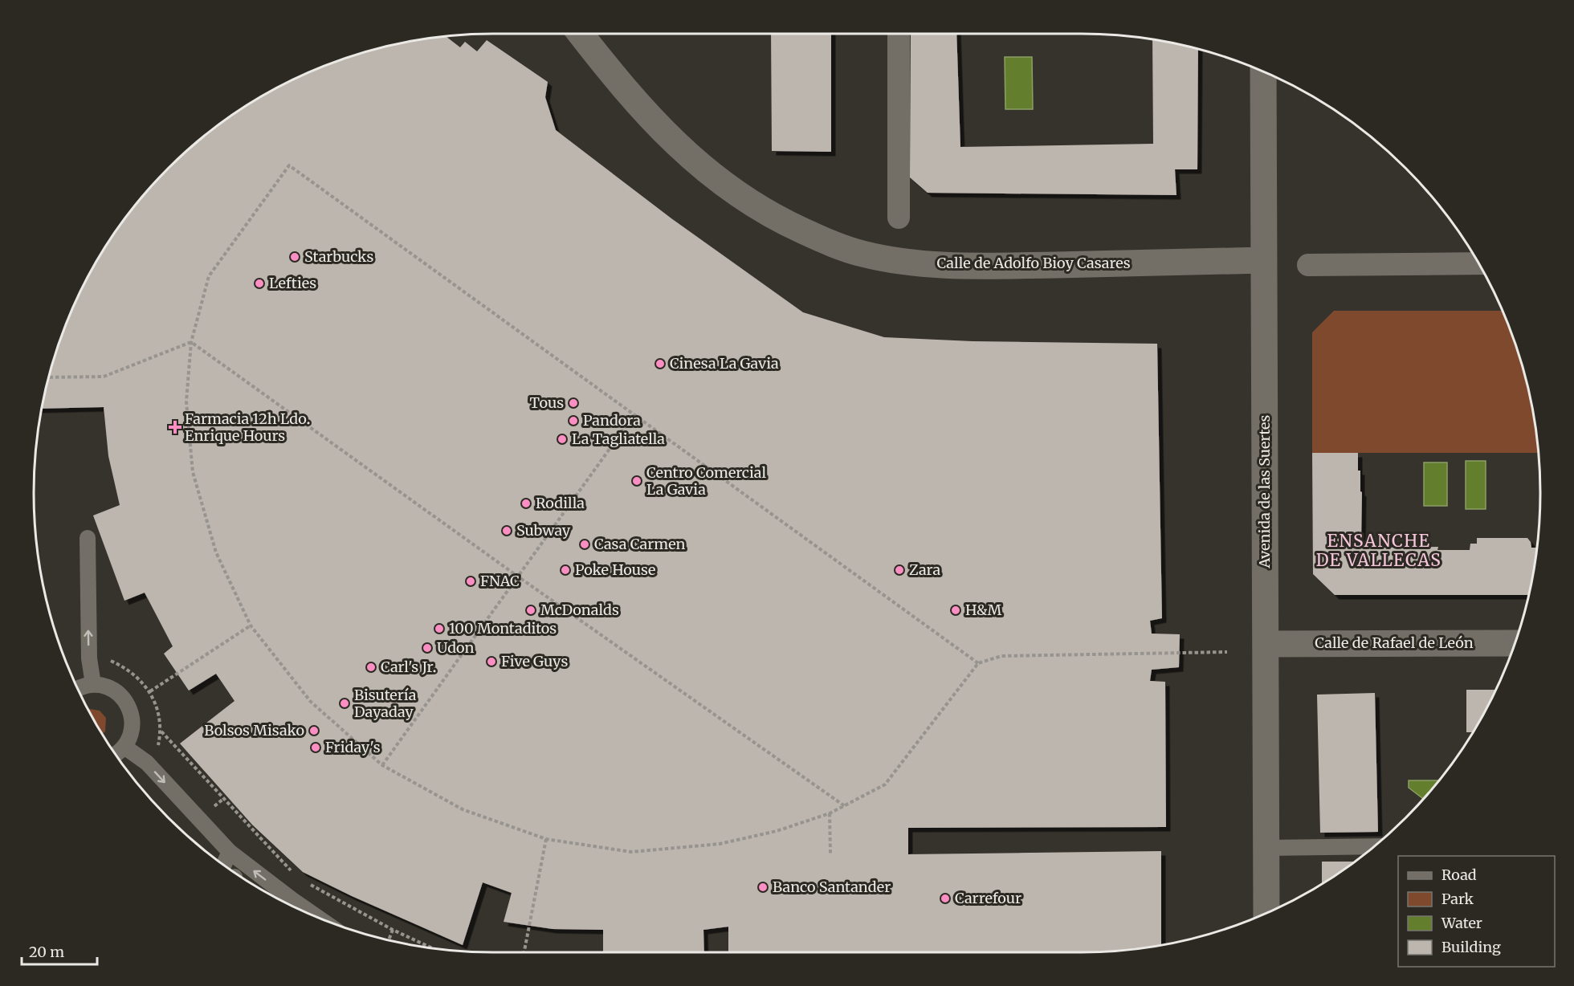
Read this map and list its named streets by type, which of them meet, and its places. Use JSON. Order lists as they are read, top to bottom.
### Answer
{
  "streets": {
    "street": ["Calle de Adolfo Bioy Casares", "Avenida de las Suertes", "Calle de Rafael de León"]
  },
  "crossings": [
    ["Calle de Adolfo Bioy Casares", "Avenida de las Suertes"],
    ["Avenida de las Suertes", "Calle de Rafael de León"]
  ],
  "districts": ["ENSANCHE DE VALLECAS"],
  "places": {
    "other": [
      "Starbucks",
      "Lefties",
      "Cinesa La Gavia",
      "Tous",
      "Pandora",
      "La Tagliatella",
      "Centro Comercial La Gavia",
      "Rodilla",
      "Subway",
      "Casa Carmen",
      "Poke House",
      "Zara",
      "FNAC",
      "McDonalds",
      "H&M",
      "100 Montaditos",
      "Udon",
      "Five Guys",
      "Carl's Jr.",
      "Bisutería Dayaday",
      "Bolsos Misako",
      "Friday's",
      "Banco Santander",
      "Carrefour"
    ],
    "health": ["Farmacia 12h Ldo. Enrique Hours"]
  },
  "legend": [
    "Road",
    "Park",
    "Water",
    "Building"
  ],
  "scale_bar": "20 m"
}
